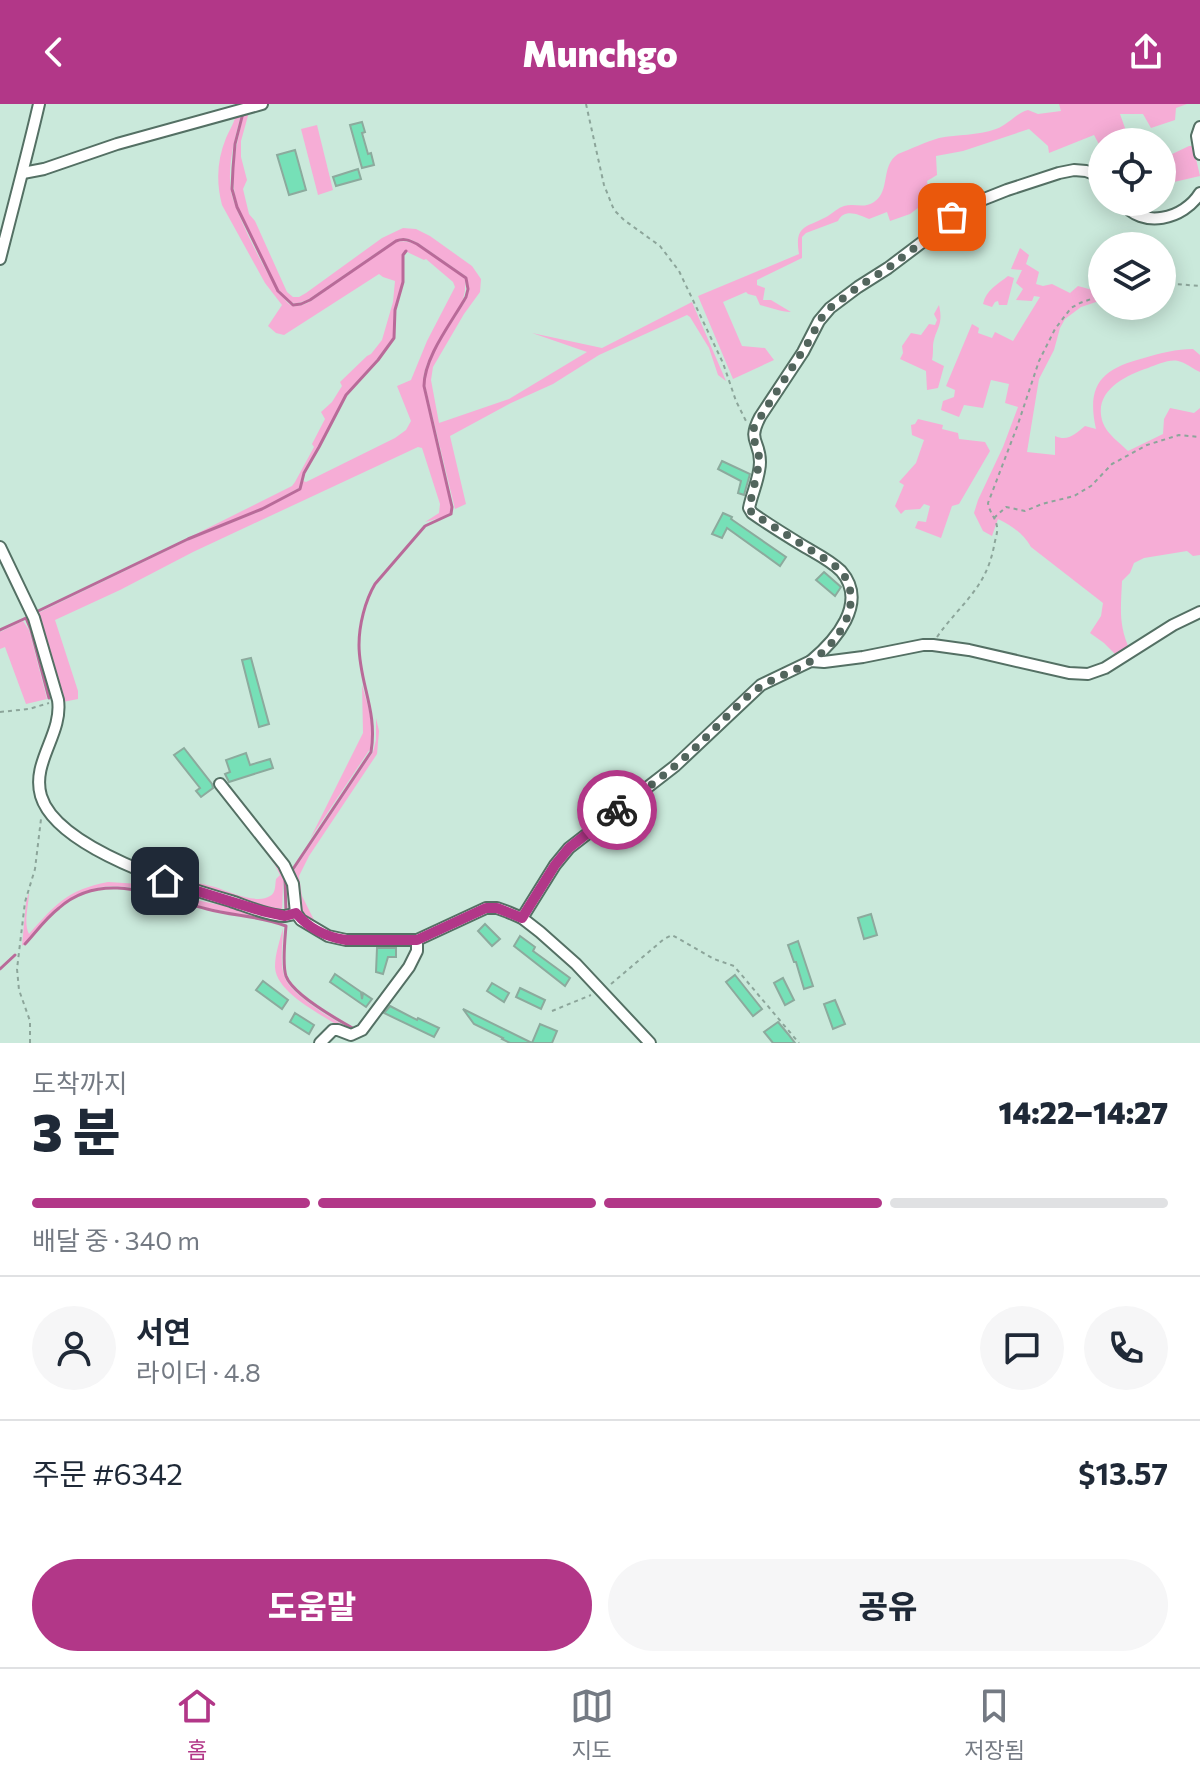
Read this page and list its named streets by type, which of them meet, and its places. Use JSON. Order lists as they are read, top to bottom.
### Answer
{
  "page": {
    "header": "Munchgo",
    "heading": ["3 분", "도착까지", "14:22–14:27"],
    "panel": [
      "서연",
      "라이더 · 4.8",
      "주문 #6342",
      "$13.57"
    ],
    "bar": "배달 중 · 340 m",
    "buttons": ["도움말", "공유"],
    "tabs": ["홈", "지도", "저장됨"]
  }
}
